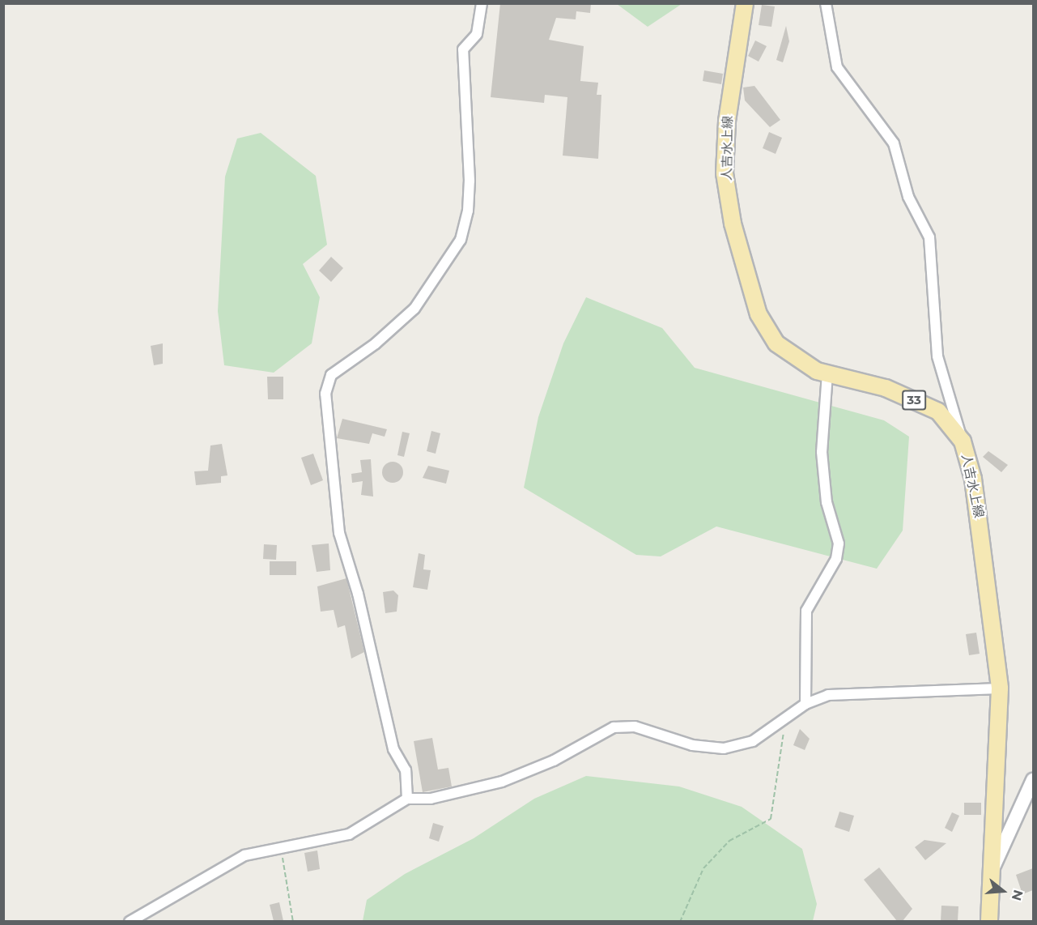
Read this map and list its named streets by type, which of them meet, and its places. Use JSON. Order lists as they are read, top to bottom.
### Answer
{
  "streets": {
    "main road": ["人吉水上線", "33"]
  },
  "north": "right"
}
